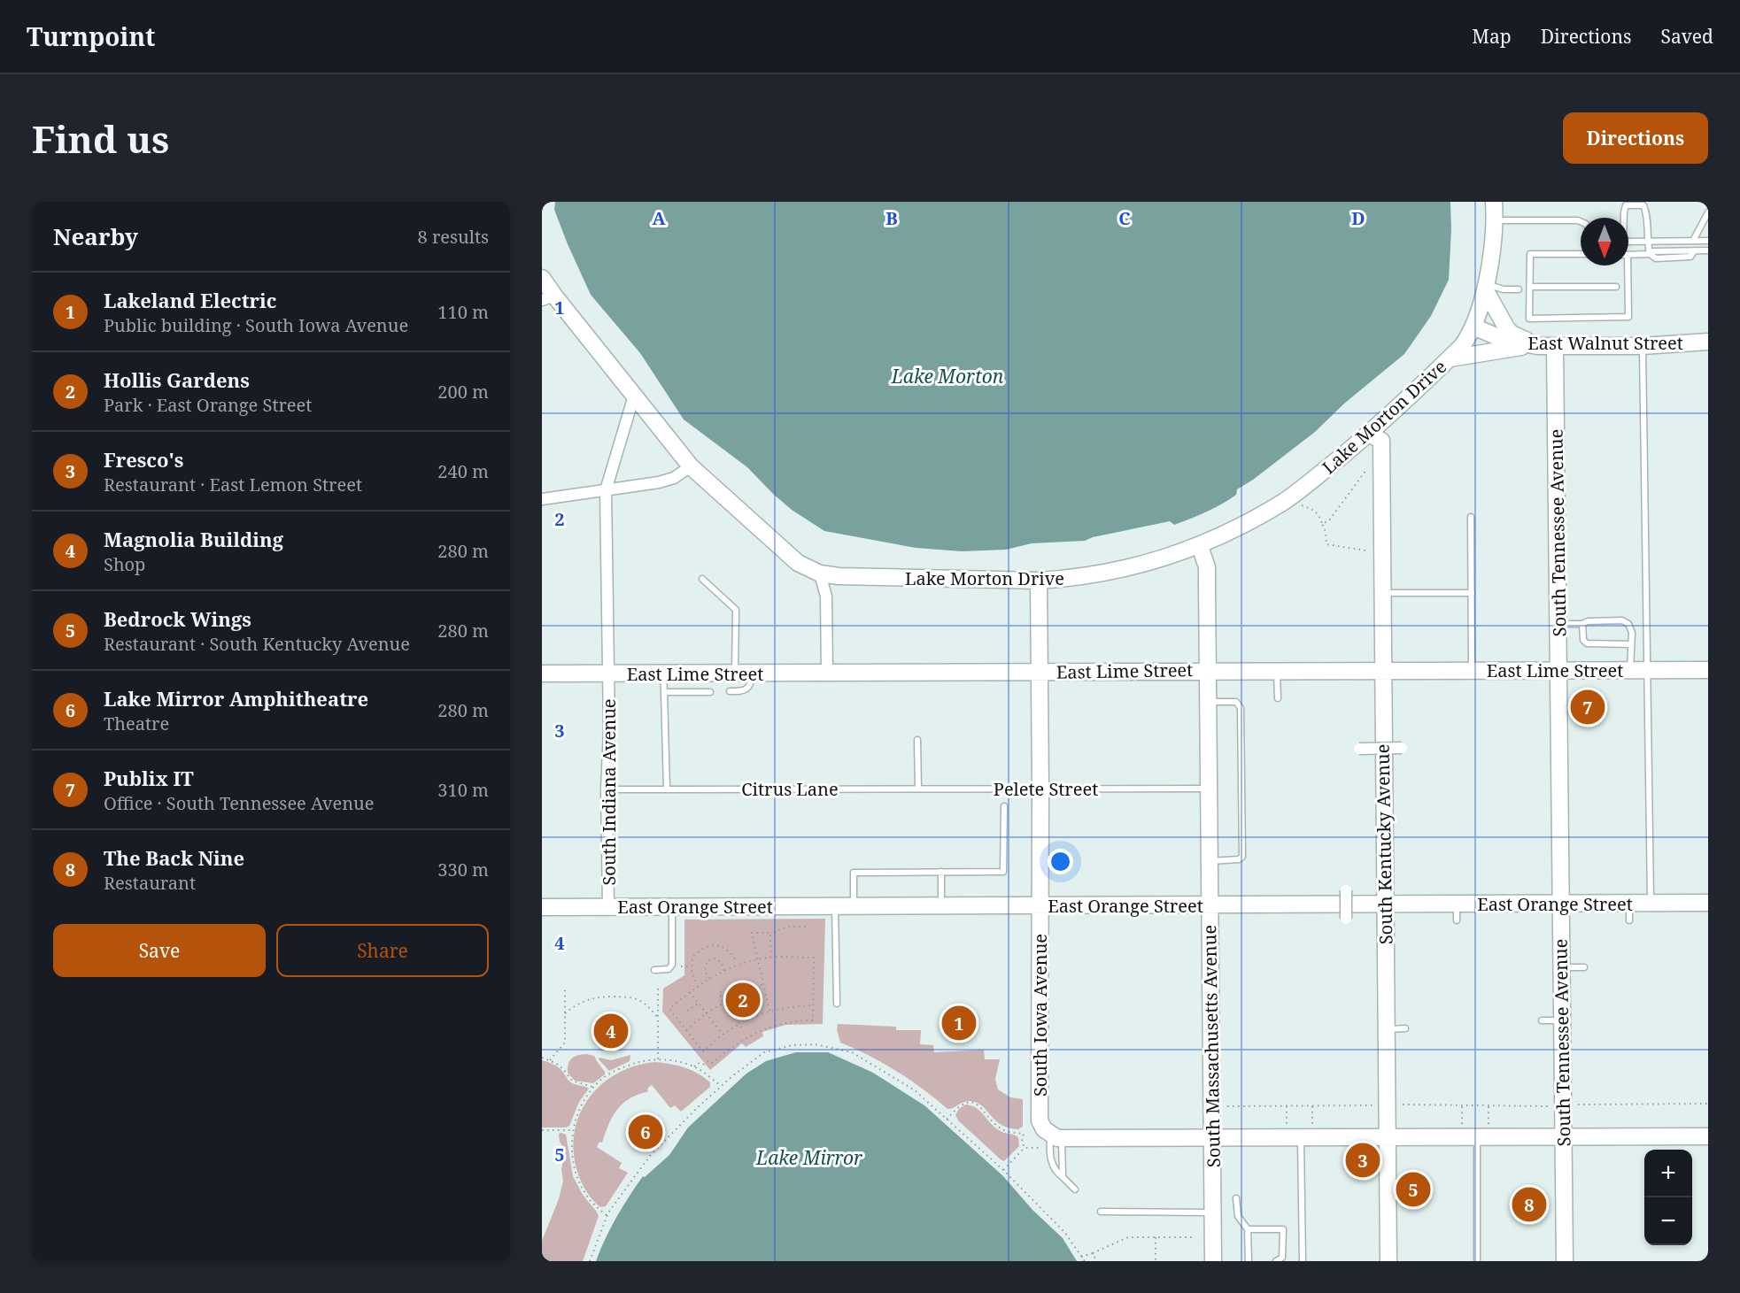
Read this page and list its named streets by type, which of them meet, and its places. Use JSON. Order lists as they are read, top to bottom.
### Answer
{
  "streets": {
    "street": [
      "East Walnut Street",
      "Lake Morton Drive",
      "South Tennessee Avenue",
      "East Lime Street",
      "South Indiana Avenue",
      "South Kentucky Avenue",
      "East Orange Street",
      "South Iowa Avenue",
      "South Massachusetts Avenue"
    ],
    "lane": ["Citrus Lane", "Pelete Street"]
  },
  "crossings": [
    ["East Walnut Street", "Lake Morton Drive"],
    ["East Walnut Street", "South Tennessee Avenue"],
    ["Lake Morton Drive", "South Indiana Avenue"],
    ["Lake Morton Drive", "South Kentucky Avenue"],
    ["Lake Morton Drive", "South Iowa Avenue"],
    ["Lake Morton Drive", "South Massachusetts Avenue"],
    ["South Tennessee Avenue", "East Lime Street"],
    ["South Tennessee Avenue", "East Orange Street"],
    ["East Lime Street", "South Indiana Avenue"],
    ["East Lime Street", "South Kentucky Avenue"],
    ["East Lime Street", "South Iowa Avenue"],
    ["East Lime Street", "South Massachusetts Avenue"],
    ["Citrus Lane", "Pelete Street"],
    ["Citrus Lane", "South Indiana Avenue"],
    ["Pelete Street", "South Iowa Avenue"],
    ["Pelete Street", "South Massachusetts Avenue"],
    ["South Indiana Avenue", "East Orange Street"],
    ["South Kentucky Avenue", "East Orange Street"],
    ["East Orange Street", "South Iowa Avenue"],
    ["East Orange Street", "South Massachusetts Avenue"]
  ],
  "water": ["Lake Morton", "Lake Mirror"],
  "north": "bottom",
  "page": {
    "header": "Turnpoint",
    "nav": ["Map", "Directions", "Saved"],
    "buttons": [
      "Directions",
      ["Save", "Share"]
    ],
    "title": "Find us",
    "heading": ["Nearby", "8 results"],
    "list": [
      {
        "mark": "1",
        "name": "Lakeland Electric",
        "note": "Public building · South Iowa Avenue",
        "value": "110 m"
      },
      {
        "mark": "2",
        "name": "Hollis Gardens",
        "note": "Park · East Orange Street",
        "value": "200 m"
      },
      {
        "mark": "3",
        "name": "Fresco's",
        "note": "Restaurant · East Lemon Street",
        "value": "240 m"
      },
      {
        "mark": "4",
        "name": "Magnolia Building",
        "note": "Shop",
        "value": "280 m"
      },
      {
        "mark": "5",
        "name": "Bedrock Wings",
        "note": "Restaurant · South Kentucky Avenue",
        "value": "280 m"
      },
      {
        "mark": "6",
        "name": "Lake Mirror Amphitheatre",
        "note": "Theatre",
        "value": "280 m"
      },
      {
        "mark": "7",
        "name": "Publix IT",
        "note": "Office · South Tennessee Avenue",
        "value": "310 m"
      },
      {
        "mark": "8",
        "name": "The Back Nine",
        "note": "Restaurant",
        "value": "330 m"
      }
    ],
    "pins": [
      "7",
      "2",
      "1",
      "4",
      "6",
      "3",
      "5",
      "8"
    ],
    "map_buttons": ["+", "−"]
  },
  "grid": {
    "columns": [
      "A",
      "B",
      "C",
      "D"
    ],
    "rows": [
      "1",
      "2",
      "3",
      "4",
      "5"
    ]
  }
}
